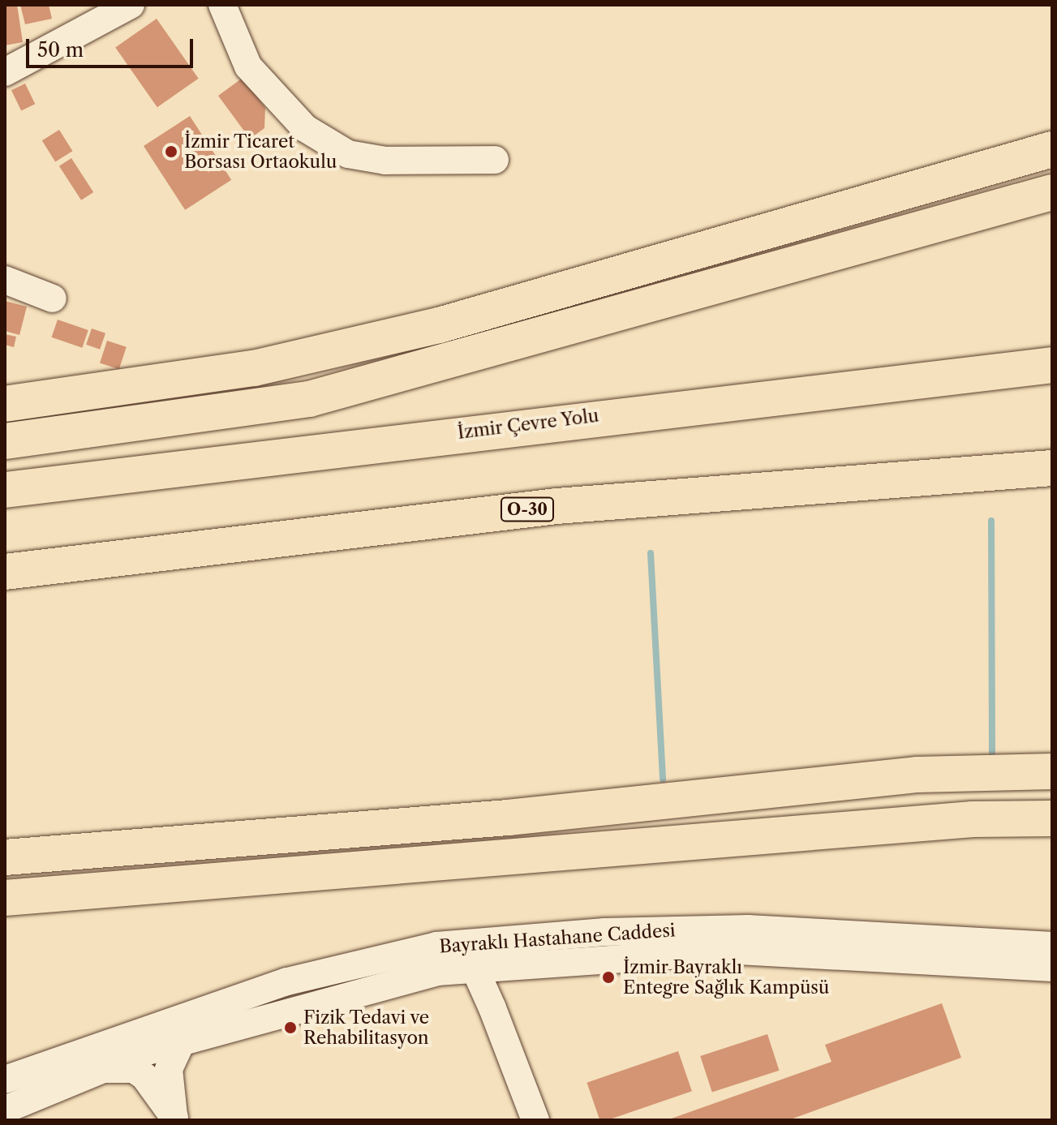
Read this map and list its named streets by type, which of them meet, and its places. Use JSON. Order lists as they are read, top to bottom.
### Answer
{
  "streets": {
    "highway": ["İzmir Çevre Yolu", "O-30"],
    "street": ["Bayraklı Hastahane Caddesi"]
  },
  "places": ["İzmir Ticaret Borsası Ortaokulu", "İzmir Bayraklı Entegre Sağlık Kampüsü", "Fizik Tedavi ve Rehabilitasyon"],
  "scale_bar": "50 m"
}
